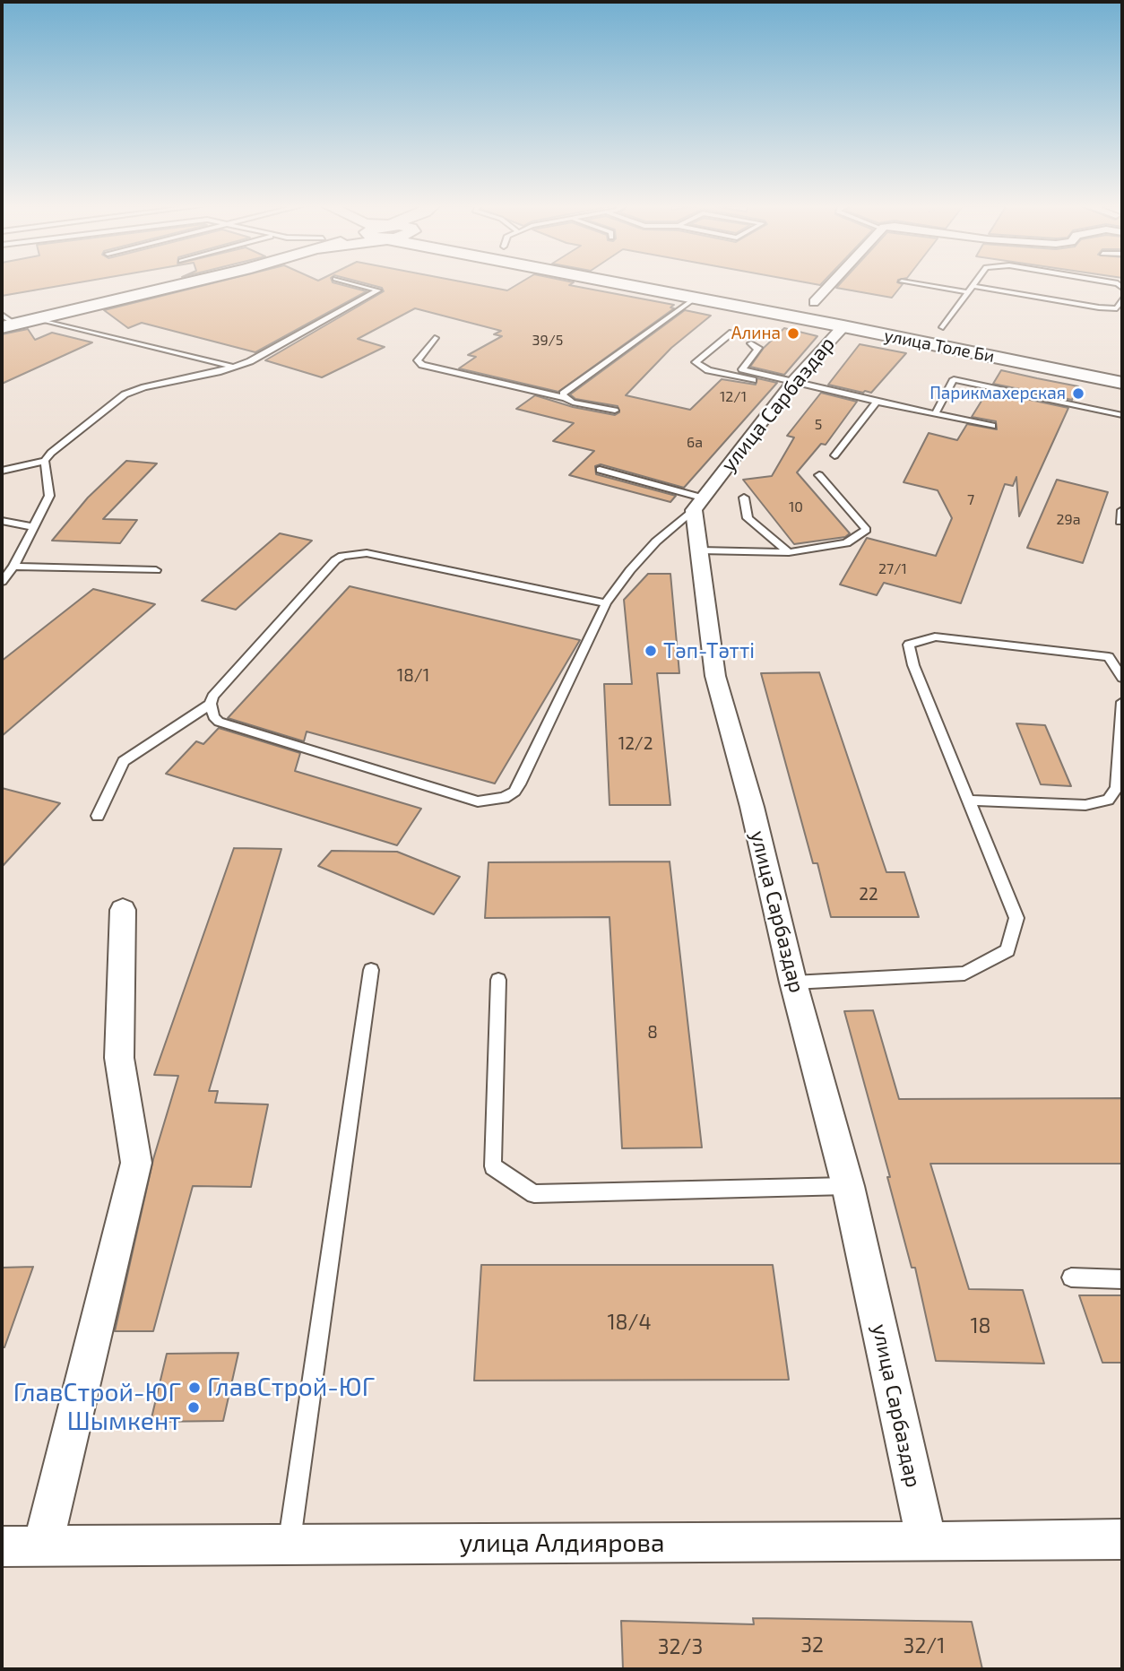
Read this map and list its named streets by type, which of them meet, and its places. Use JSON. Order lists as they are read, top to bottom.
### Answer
{
  "streets": {
    "main road": ["улица Толе Би"],
    "street": ["улица Сарбаздар", "улица Алдиярова"]
  },
  "crossings": [
    ["улица Толе Би", "улица Сарбаздар"],
    ["улица Сарбаздар", "улица Алдиярова"]
  ],
  "places": [
    "Алина",
    "Парикмахерская",
    "Тәп-Тәтті",
    "ГлавСтрой-ЮГ",
    "ГлавСтрой-ЮГ Шымкент"
  ],
  "house_numbers": [
    "39/5",
    "12/1",
    "5",
    "6а",
    "7",
    "10",
    "29а",
    "27/1",
    "18/1",
    "12/2",
    "22",
    "8",
    "18/4",
    "18",
    "32",
    "32/1",
    "32/3"
  ]
}
